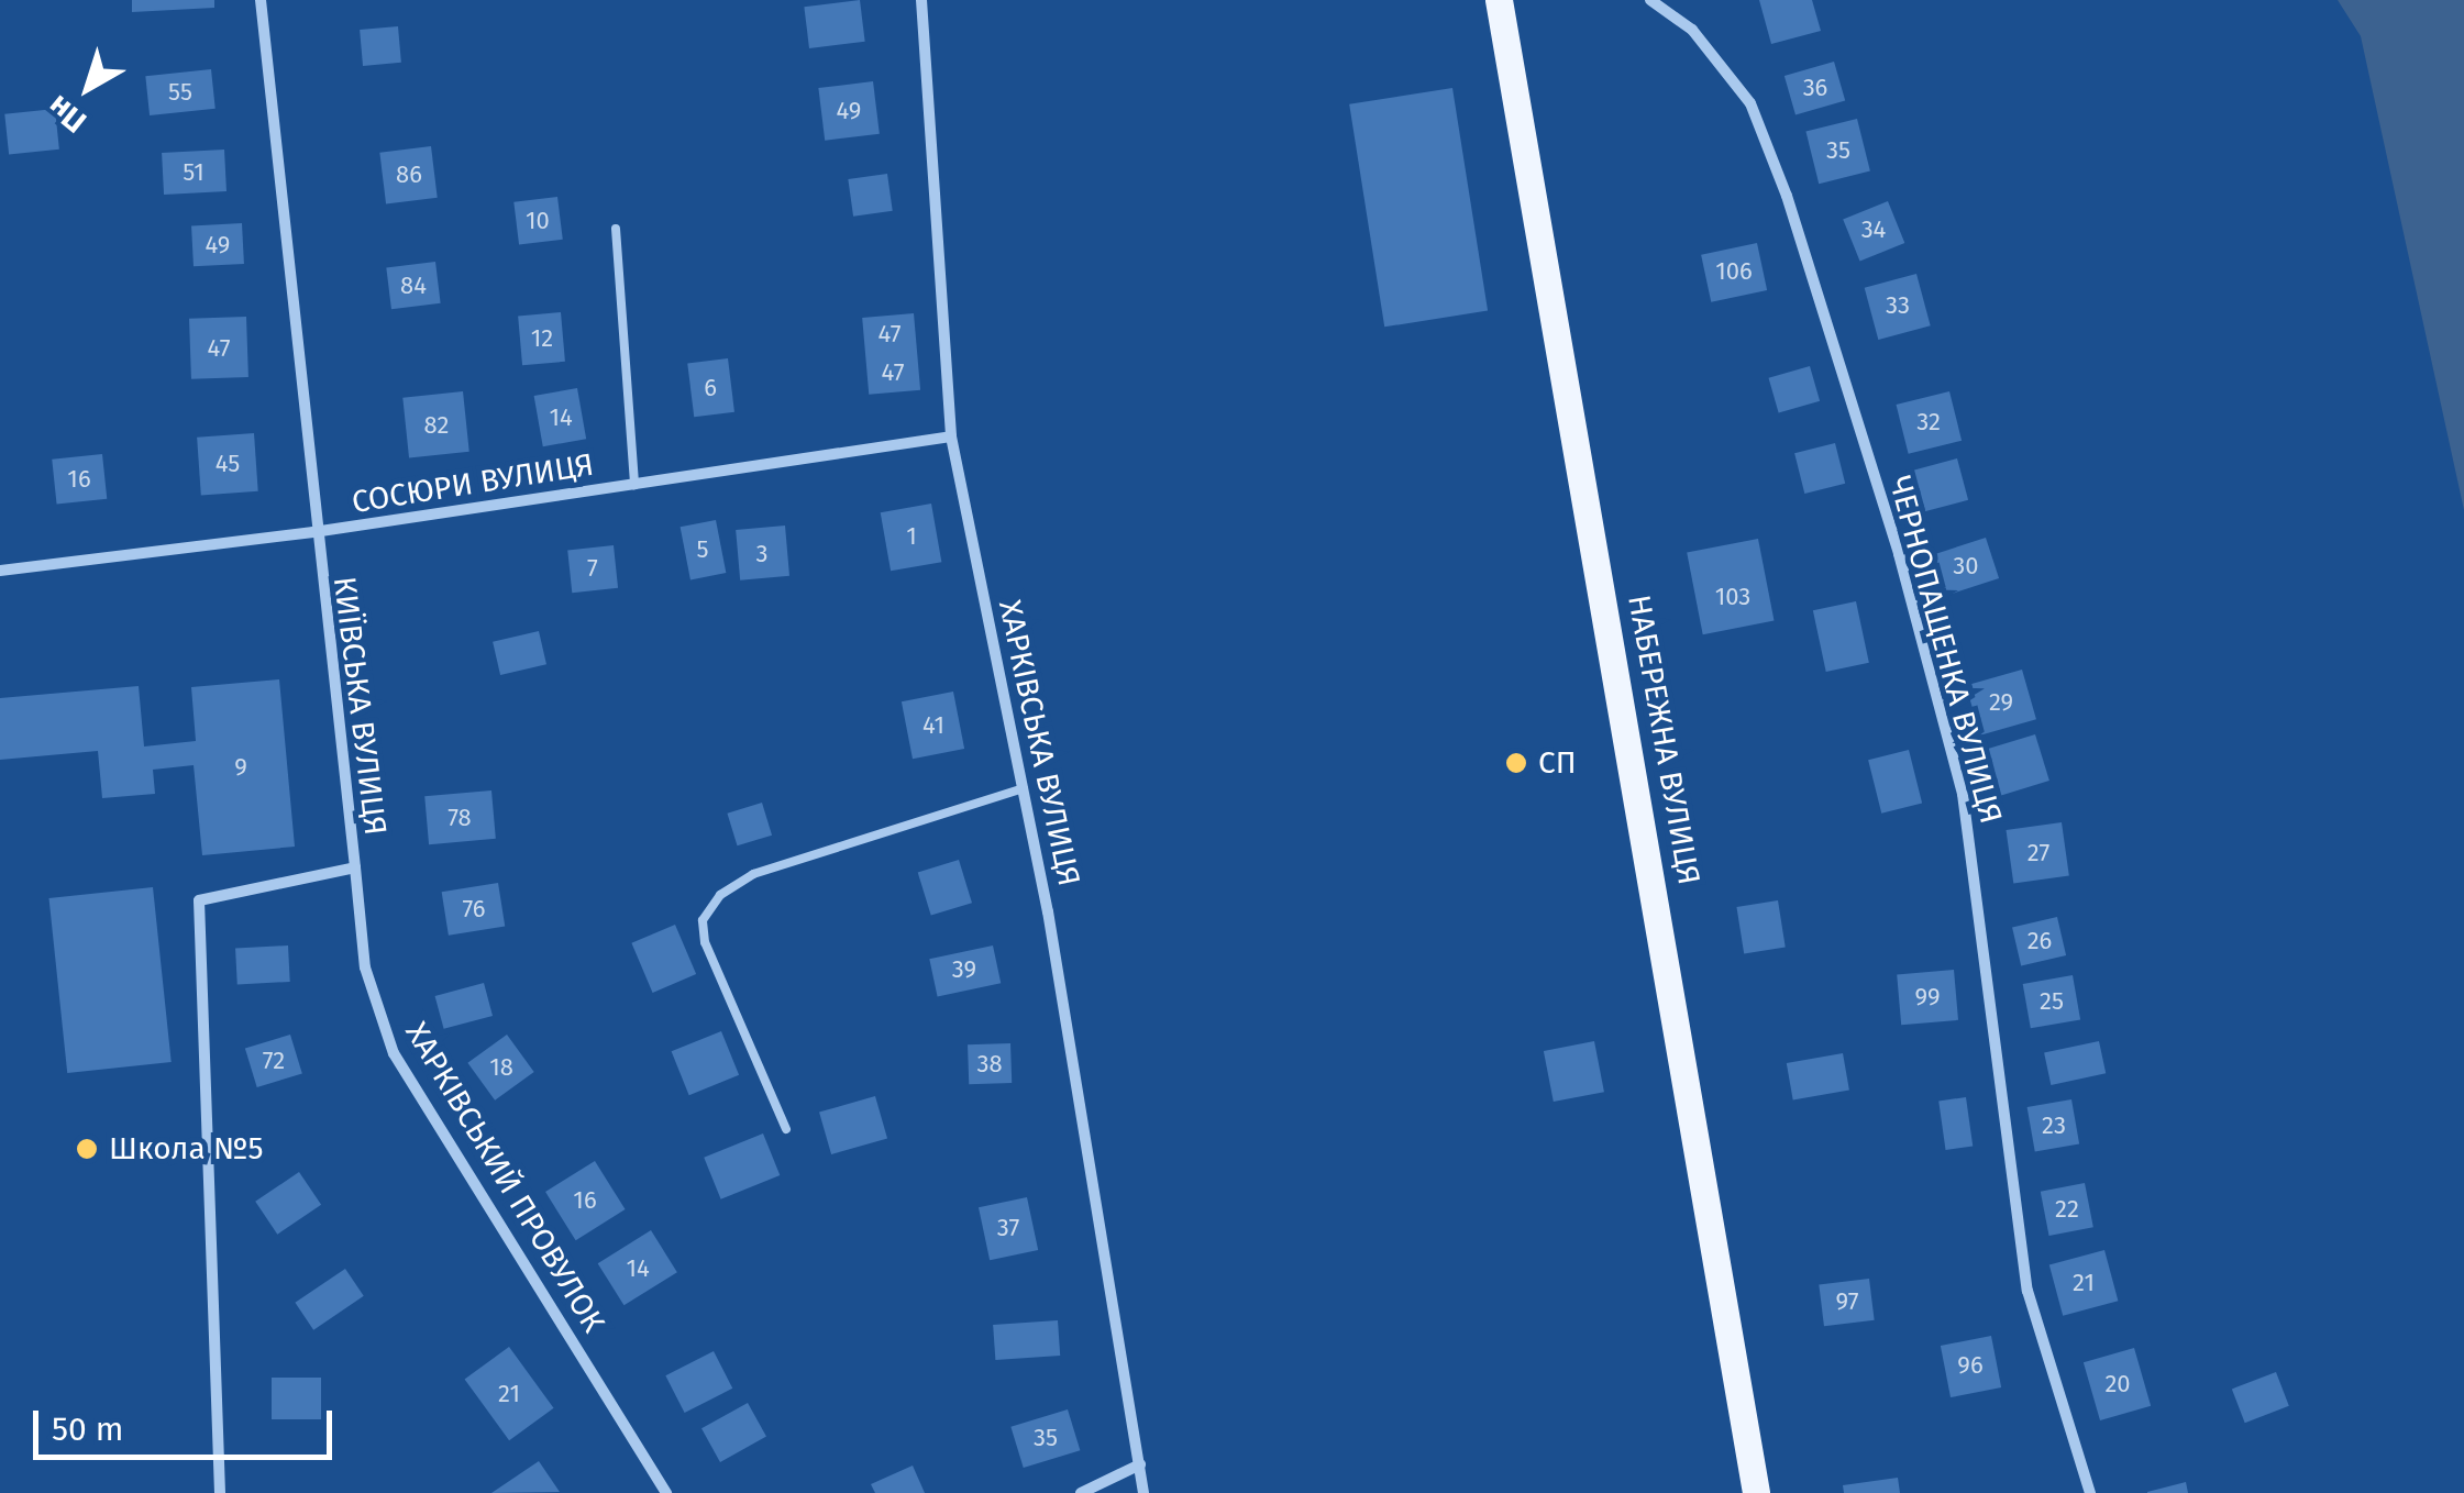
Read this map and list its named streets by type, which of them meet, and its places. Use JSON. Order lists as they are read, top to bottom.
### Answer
{
  "streets": {
    "main road": ["НАБЕРЕЖНА ВУЛИЦЯ"],
    "street": [
      "СОСЮРИ ВУЛИЦЯ",
      "ЧЕРНОПАЩЕНКА ВУЛИЦЯ",
      "КИЇВСЬКА ВУЛИЦЯ",
      "ХАРКІВСЬКА ВУЛИЦЯ",
      "ХАРКІВСЬКИЙ ПРОВУЛОК"
    ]
  },
  "crossings": [
    ["СОСЮРИ ВУЛИЦЯ", "КИЇВСЬКА ВУЛИЦЯ"],
    ["СОСЮРИ ВУЛИЦЯ", "ХАРКІВСЬКА ВУЛИЦЯ"],
    ["КИЇВСЬКА ВУЛИЦЯ", "ХАРКІВСЬКИЙ ПРОВУЛОК"]
  ],
  "places": ["СП", "Школа №5"],
  "house_numbers": [
    "36",
    "55",
    "49",
    "35",
    "51",
    "86",
    "10",
    "34",
    "49",
    "106",
    "84",
    "33",
    "47",
    "12",
    "47",
    "47",
    "6",
    "14",
    "32",
    "82",
    "45",
    "16",
    "1",
    "5",
    "3",
    "30",
    "7",
    "103",
    "29",
    "41",
    "9",
    "78",
    "27",
    "76",
    "26",
    "39",
    "99",
    "25",
    "72",
    "38",
    "18",
    "23",
    "16",
    "22",
    "37",
    "14",
    "21",
    "97",
    "96",
    "20",
    "21",
    "35"
  ],
  "scale_bar": "50 m",
  "north": "bottom left"
}
